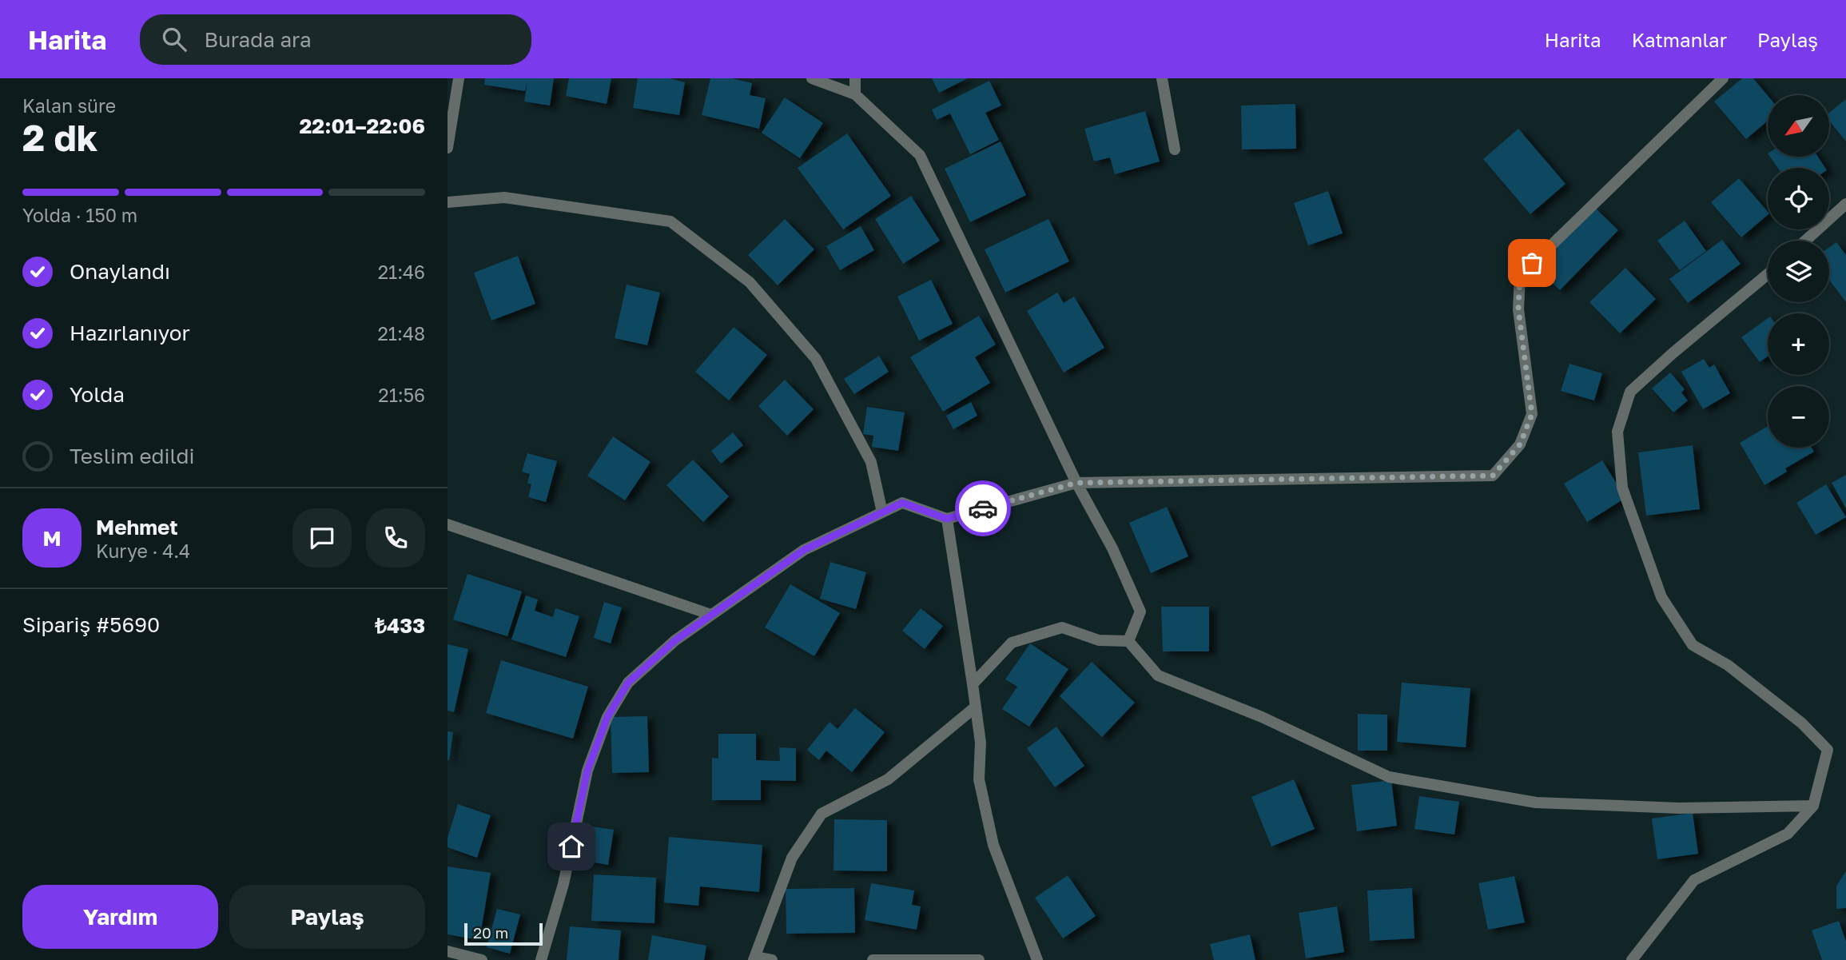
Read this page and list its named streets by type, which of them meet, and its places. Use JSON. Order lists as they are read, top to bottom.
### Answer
{
  "scale_bar": "20 m",
  "north": "bottom left",
  "page": {
    "header": "Harita",
    "search": "Burada ara",
    "nav": ["Harita", "Katmanlar", "Paylaş"],
    "heading": ["2 dk", "Kalan süre", "22:01–22:06"],
    "panel": [
      "Mehmet",
      "Kurye · 4.4",
      "Sipariş #5690",
      "₺433"
    ],
    "map_buttons": ["+", "−"],
    "bar": "Yolda · 150 m",
    "list": [
      ["Onaylandı", "21:46"],
      ["Hazırlanıyor", "21:48"],
      ["Yolda", "21:56"],
      "Teslim edildi"
    ],
    "round": "M",
    "buttons": ["Yardım", "Paylaş"],
    "scale": "20 m"
  }
}
